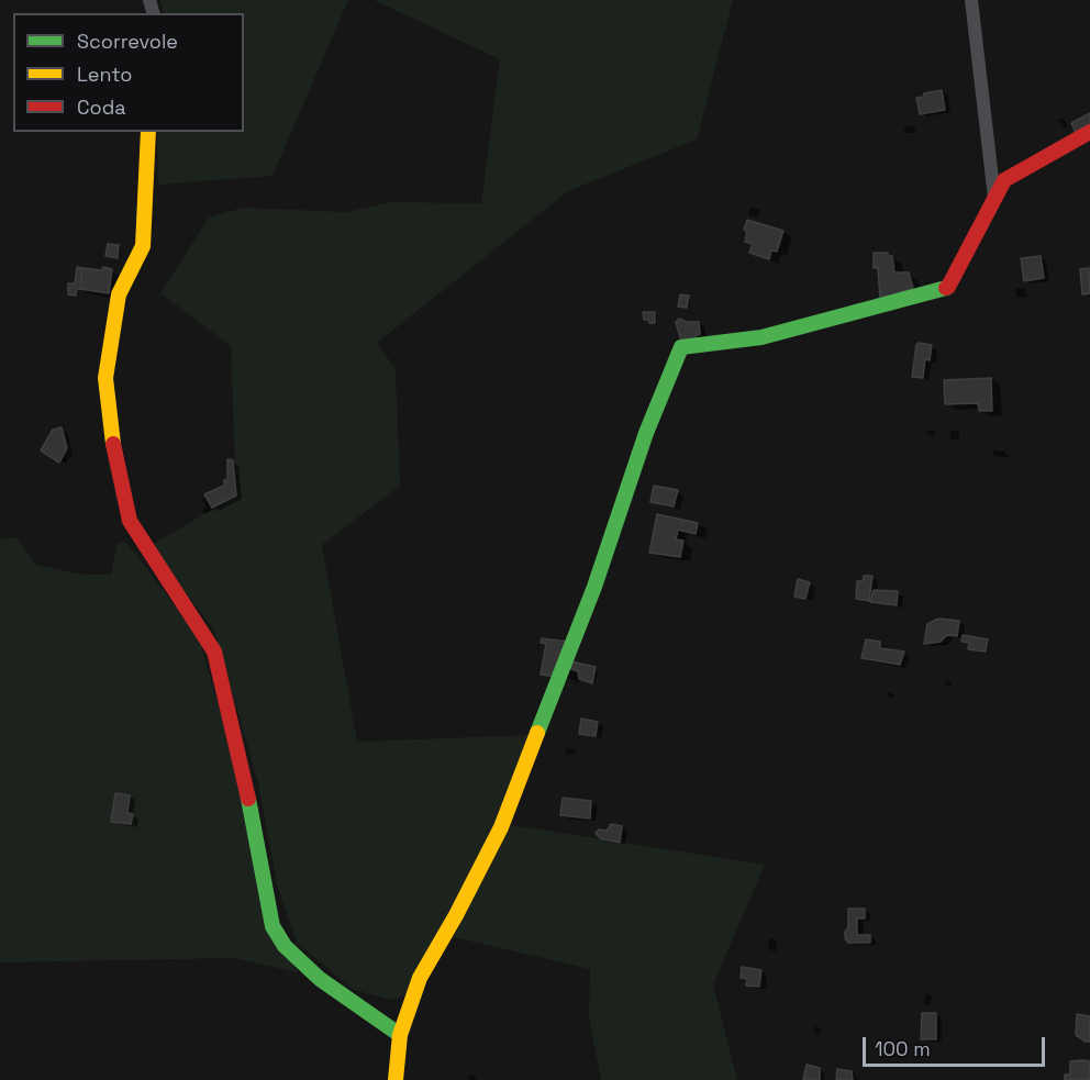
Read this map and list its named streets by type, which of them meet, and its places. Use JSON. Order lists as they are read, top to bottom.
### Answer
{
  "legend": ["Scorrevole", "Lento", "Coda"],
  "scale_bar": "100 m"
}
